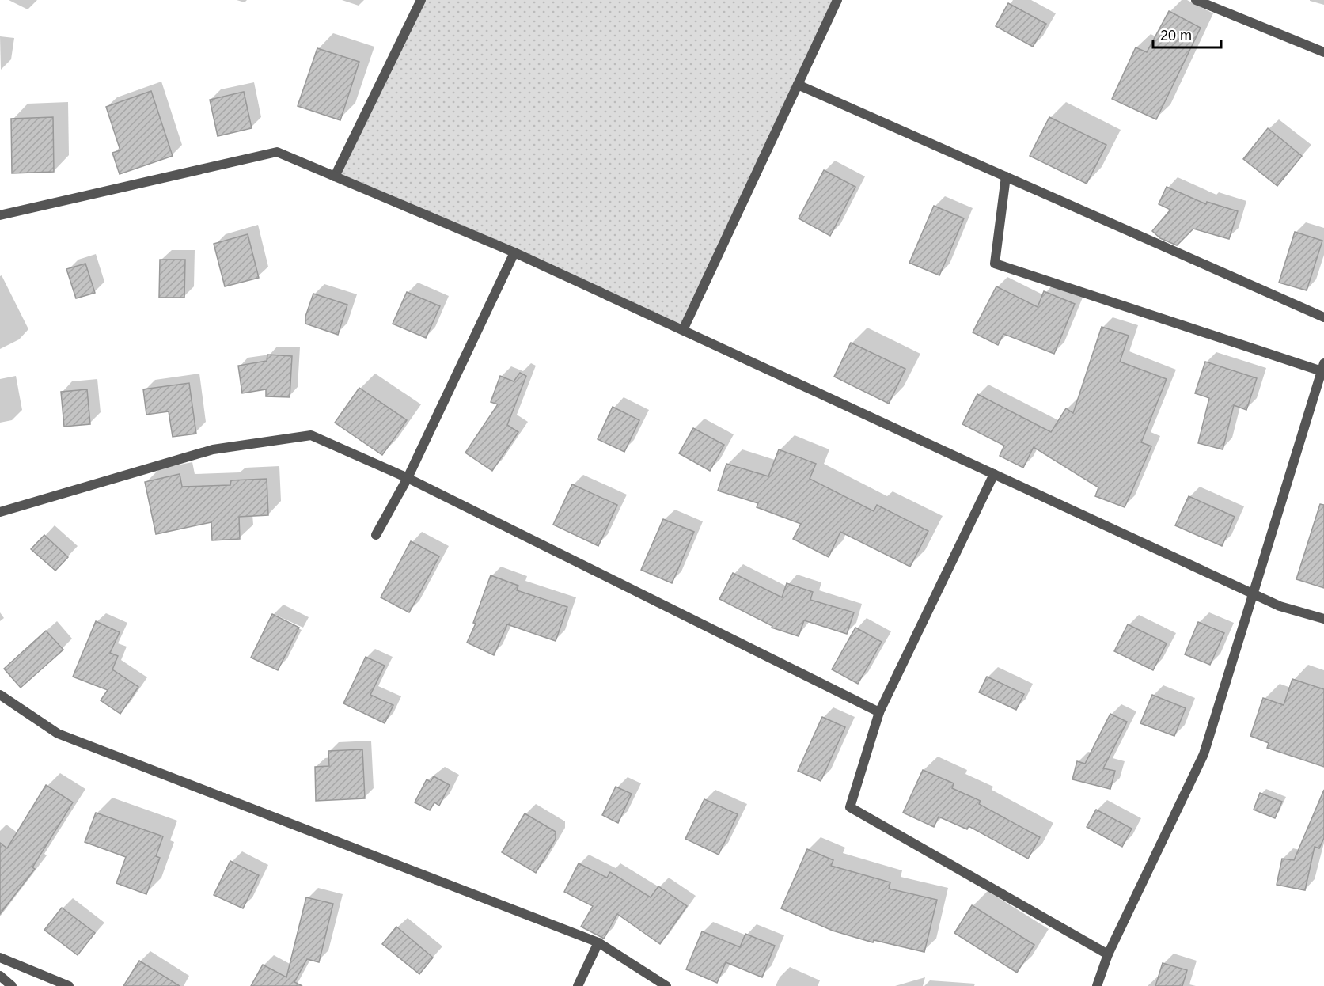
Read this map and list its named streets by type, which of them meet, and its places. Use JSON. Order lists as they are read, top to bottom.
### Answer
{
  "scale_bar": "20 m"
}
